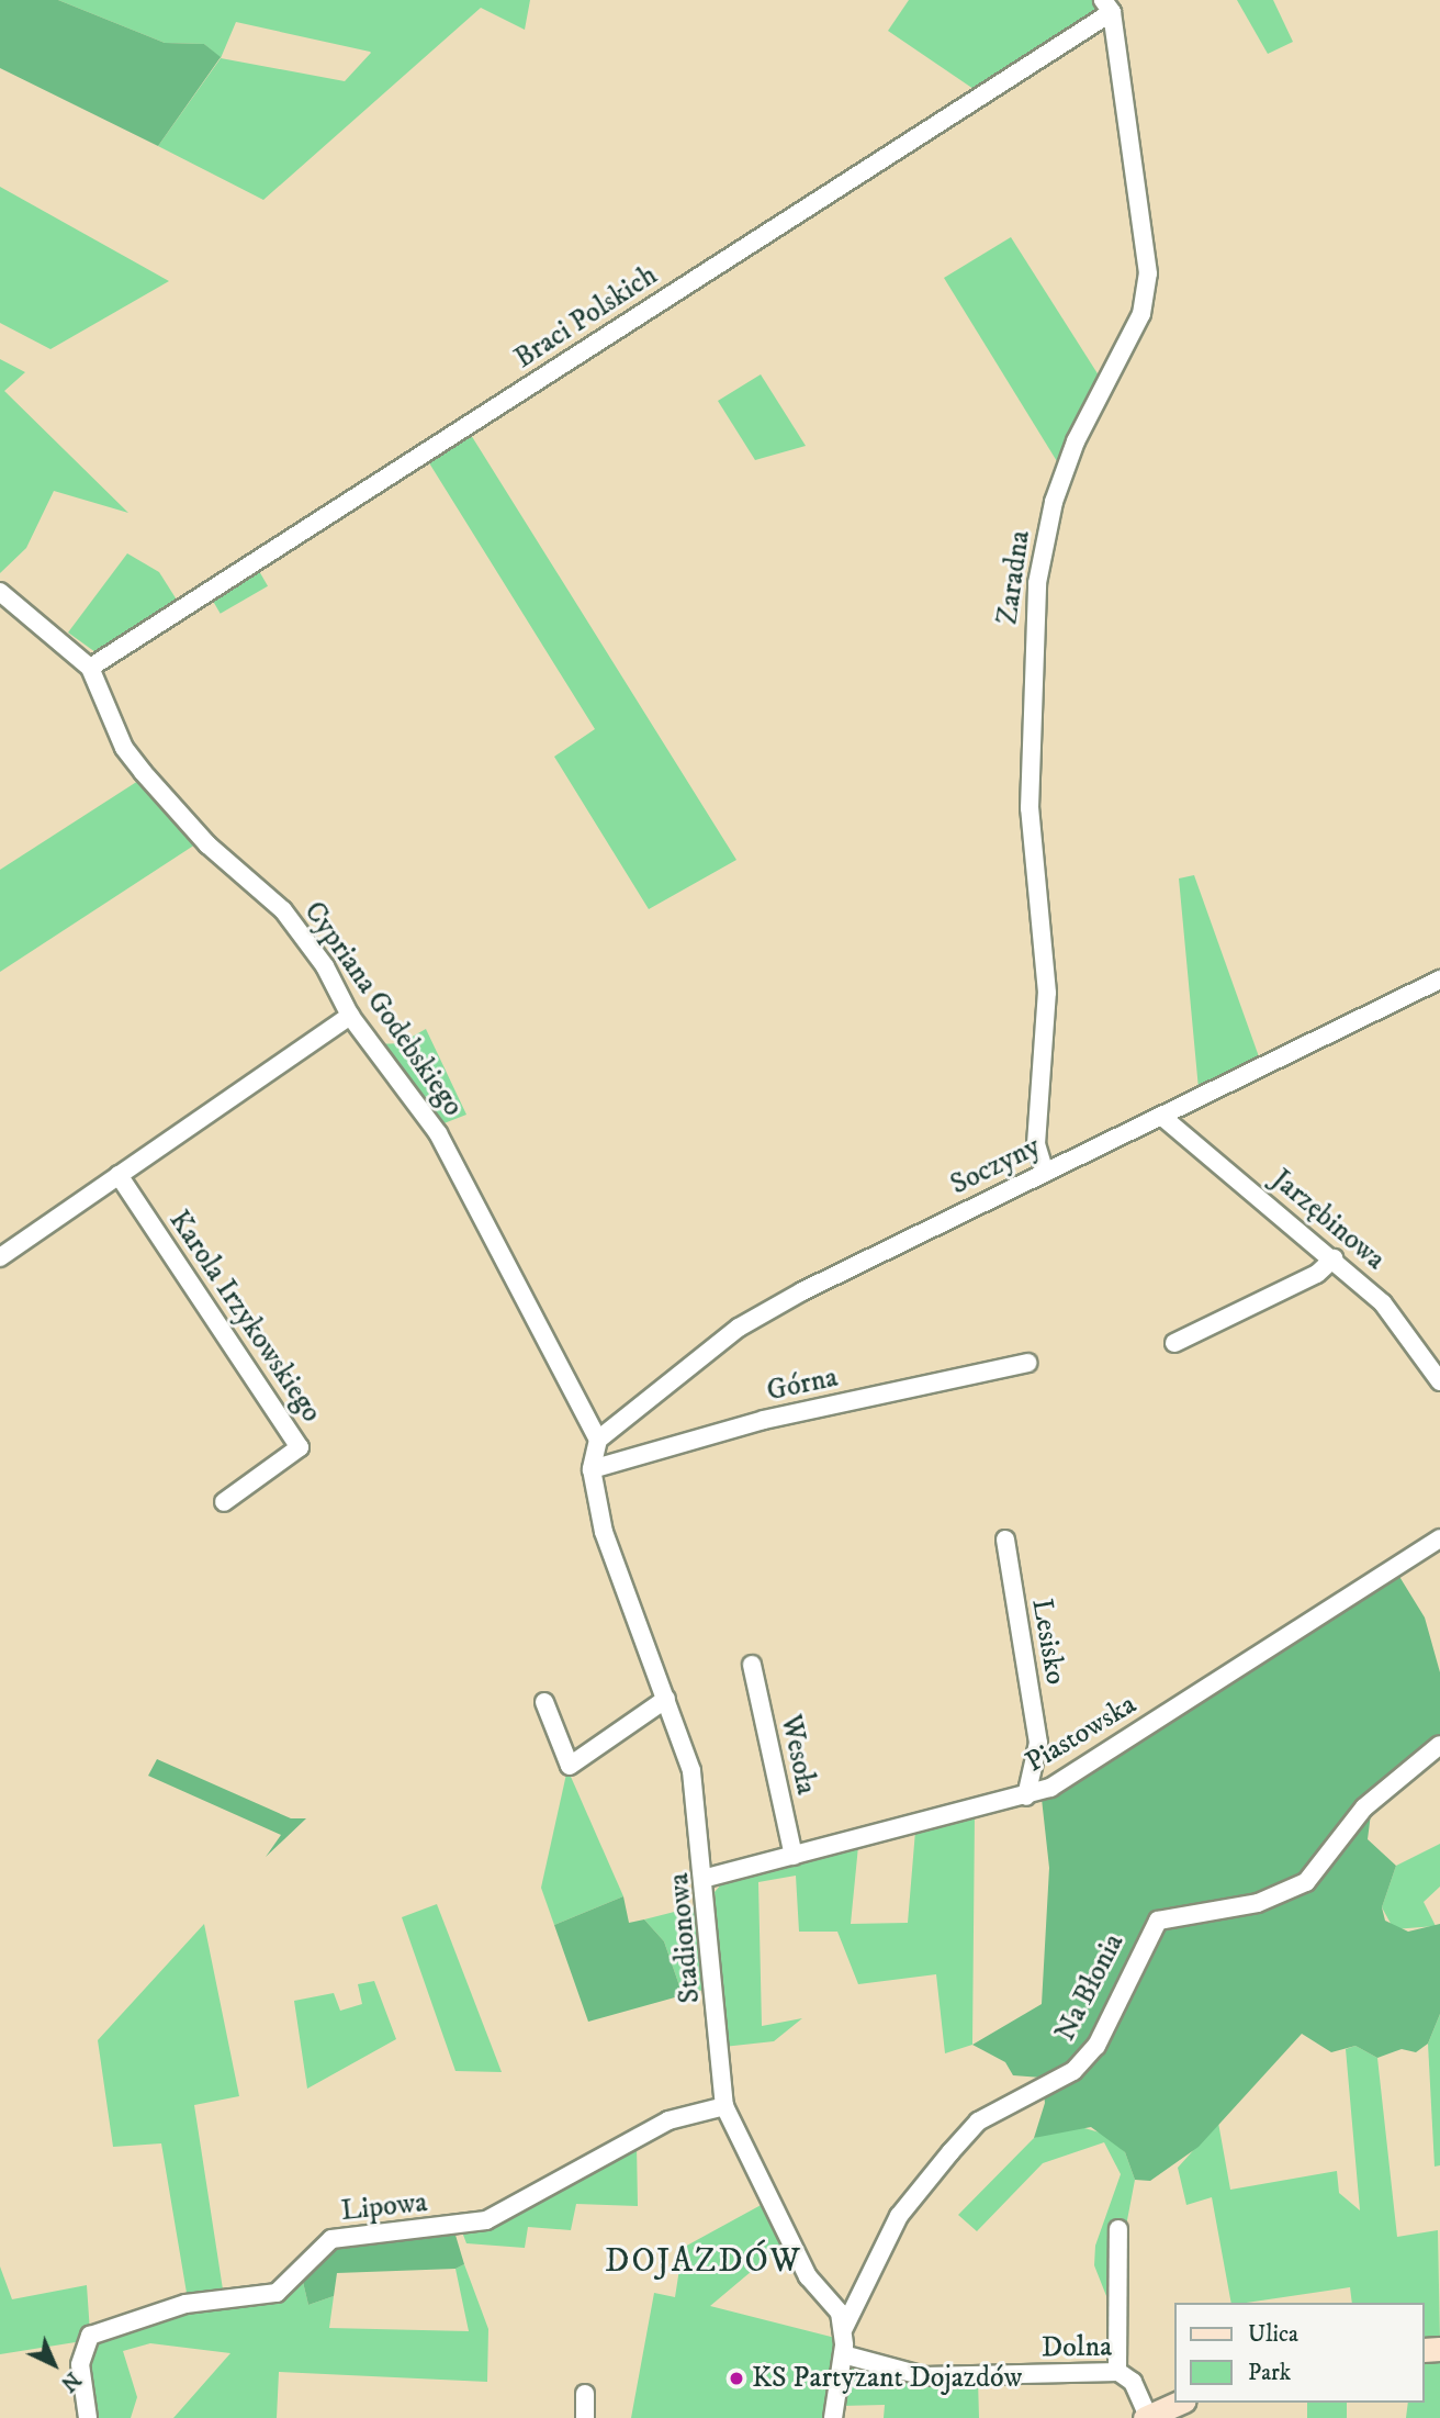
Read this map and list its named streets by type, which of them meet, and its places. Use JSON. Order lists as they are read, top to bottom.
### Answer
{
  "streets": {
    "street": [
      "Braci Polskich",
      "Zaradna",
      "Cypriana Godebskiego",
      "Soczyny",
      "Jarzębinowa",
      "Karola Irzykowskiego",
      "Górna",
      "Lesisko",
      "Piastowska",
      "Wesoła",
      "Stadionowa",
      "Na Błonia",
      "Lipowa",
      "Dolna"
    ]
  },
  "crossings": [
    ["Braci Polskich", "Zaradna"],
    ["Braci Polskich", "Cypriana Godebskiego"],
    ["Zaradna", "Soczyny"],
    ["Cypriana Godebskiego", "Soczyny"],
    ["Cypriana Godebskiego", "Stadionowa"],
    ["Soczyny", "Jarzębinowa"],
    ["Soczyny", "Stadionowa"],
    ["Górna", "Stadionowa"],
    ["Lesisko", "Piastowska"],
    ["Piastowska", "Wesoła"],
    ["Piastowska", "Stadionowa"],
    ["Stadionowa", "Na Błonia"],
    ["Stadionowa", "Lipowa"]
  ],
  "districts": ["DOJAZDÓW"],
  "places": ["KS Partyzant Dojazdów"],
  "legend": ["Ulica", "Park"],
  "north": "bottom right"
}
